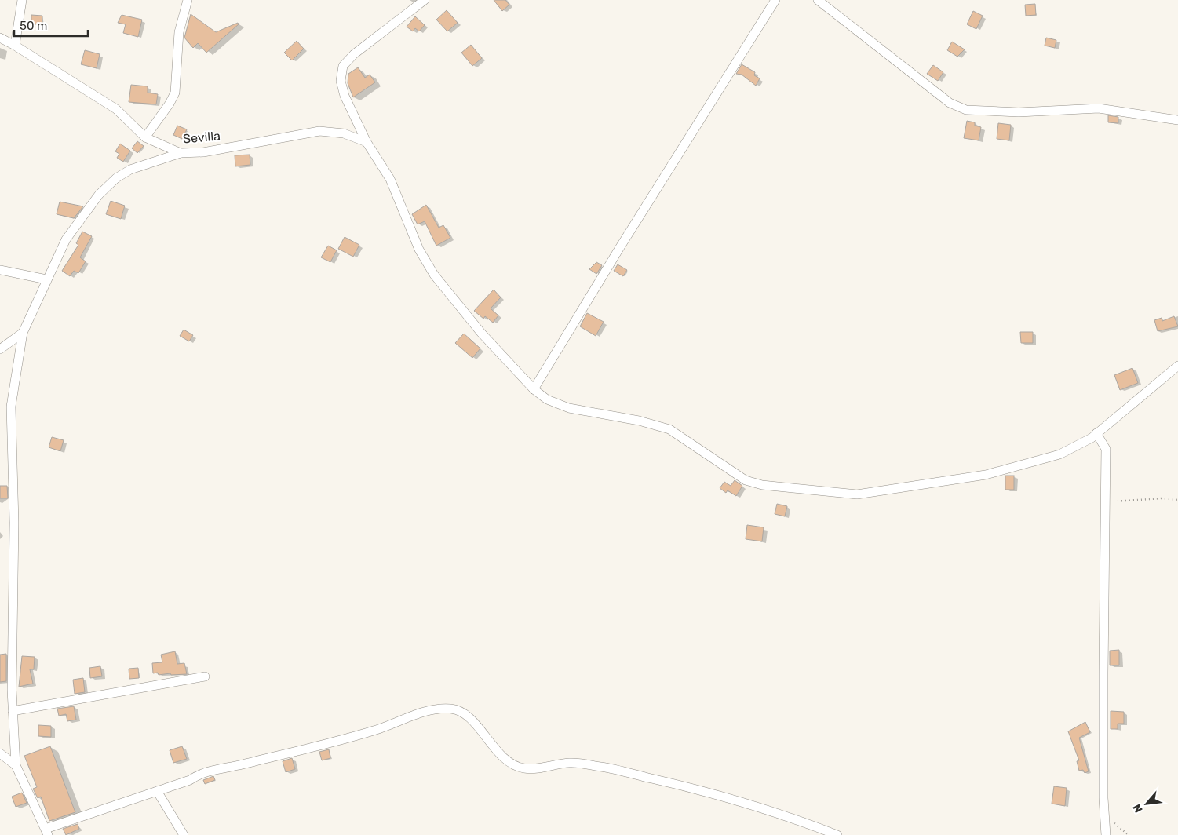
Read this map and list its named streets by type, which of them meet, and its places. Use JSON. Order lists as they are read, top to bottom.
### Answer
{
  "streets": {
    "street": ["Sevilla"]
  },
  "scale_bar": "50 m",
  "north": "bottom left"
}
